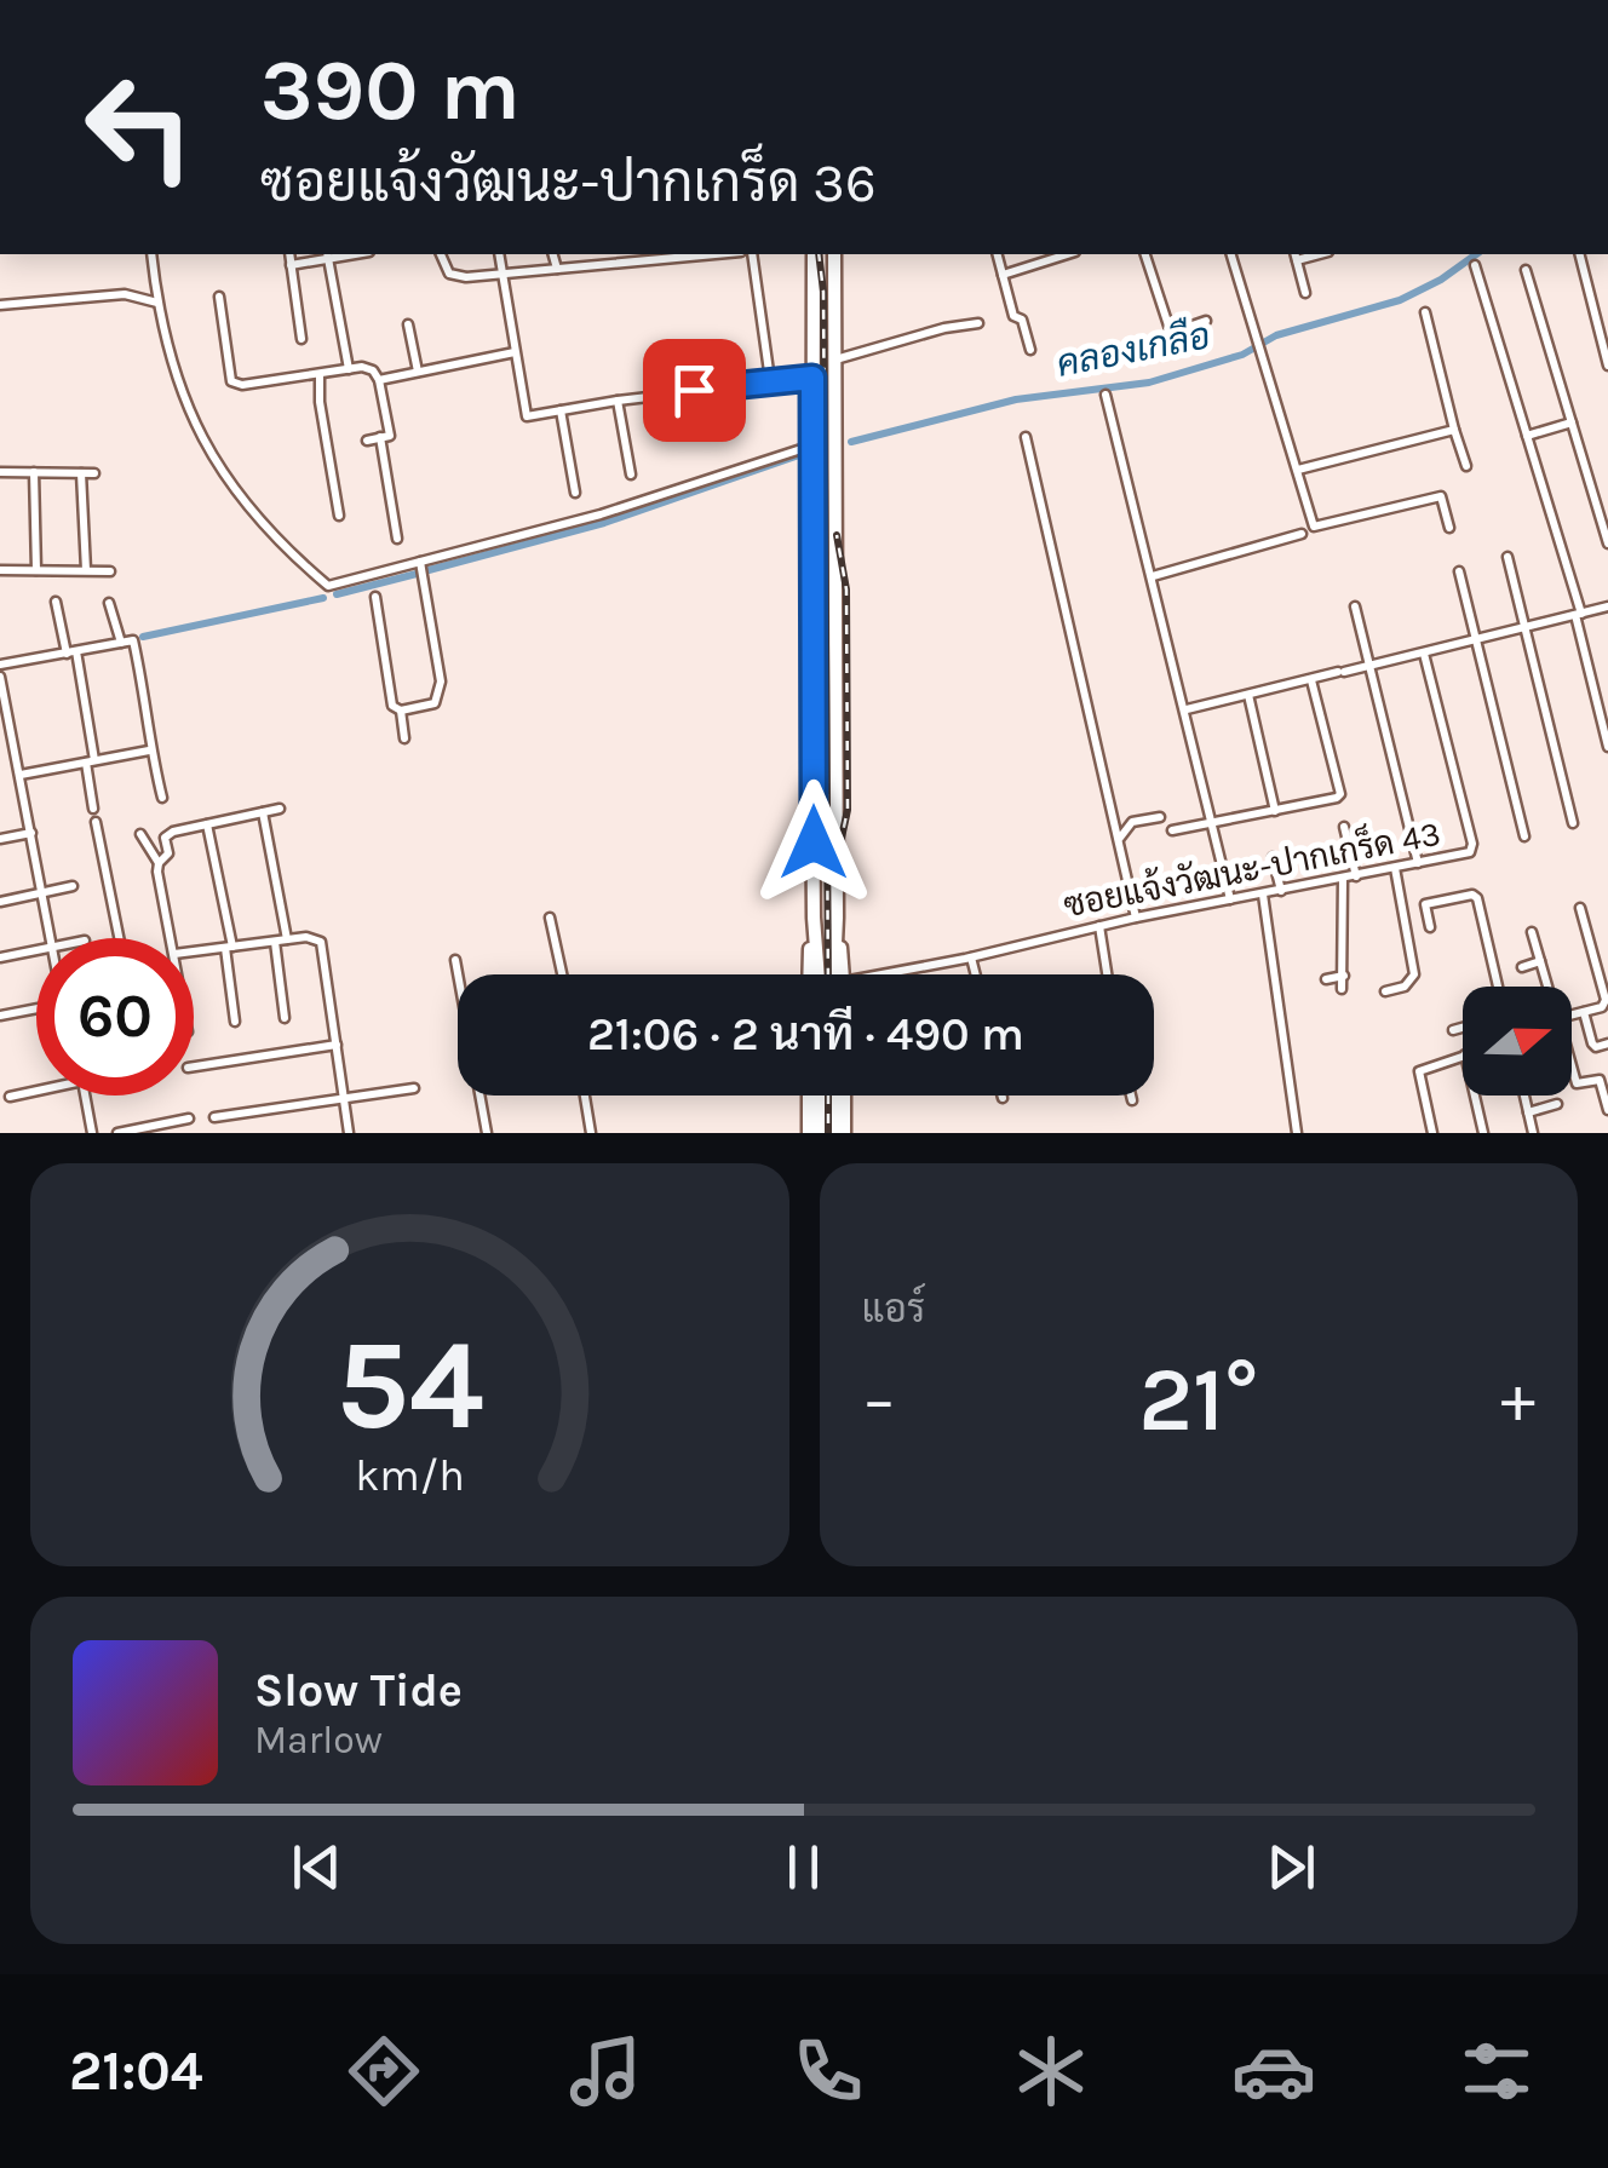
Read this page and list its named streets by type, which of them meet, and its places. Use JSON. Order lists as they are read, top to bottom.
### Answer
{
  "streets": {
    "street": ["ซอยแจ้งวัฒนะ-ปากเกร็ด 43"]
  },
  "water": ["คลองเกลือ"],
  "north": "right",
  "page": {
    "turn": ["390 m", "ซอยแจ้งวัฒนะ-ปากเกร็ด 36"],
    "limit": "60",
    "trip": "21:06 · 2 นาที · 490 m",
    "tile": "แอร์",
    "heat": ["−", "21°", "+"],
    "song": ["Slow Tide", "Marlow"],
    "tabs": "21:04",
    "gauge": ["54", "km/h"]
  }
}
